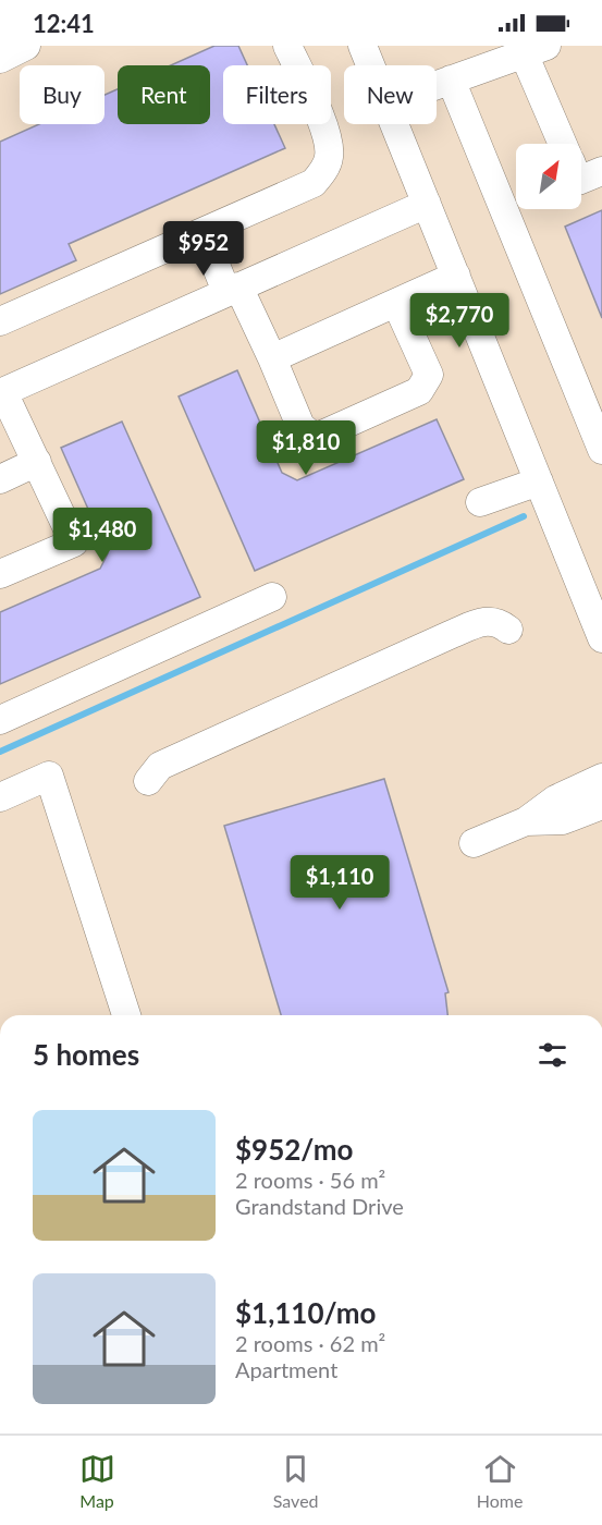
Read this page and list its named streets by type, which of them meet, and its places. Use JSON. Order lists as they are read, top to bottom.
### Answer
{
  "north": "top right",
  "page": {
    "status": "12:41",
    "chip": [
      "Buy",
      "Rent",
      "Filters",
      "New"
    ],
    "price": [
      "$952",
      "$2,770",
      "$1,810",
      "$1,480",
      "$1,110"
    ],
    "heading": "5 homes",
    "list": [
      {
        "name": "$952/mo",
        "note": "2 rooms · 56 m² · Grandstand Drive"
      },
      {
        "name": "$1,110/mo",
        "note": "2 rooms · 62 m² · Apartment"
      }
    ],
    "tabs": ["Map", "Saved", "Home"]
  }
}
